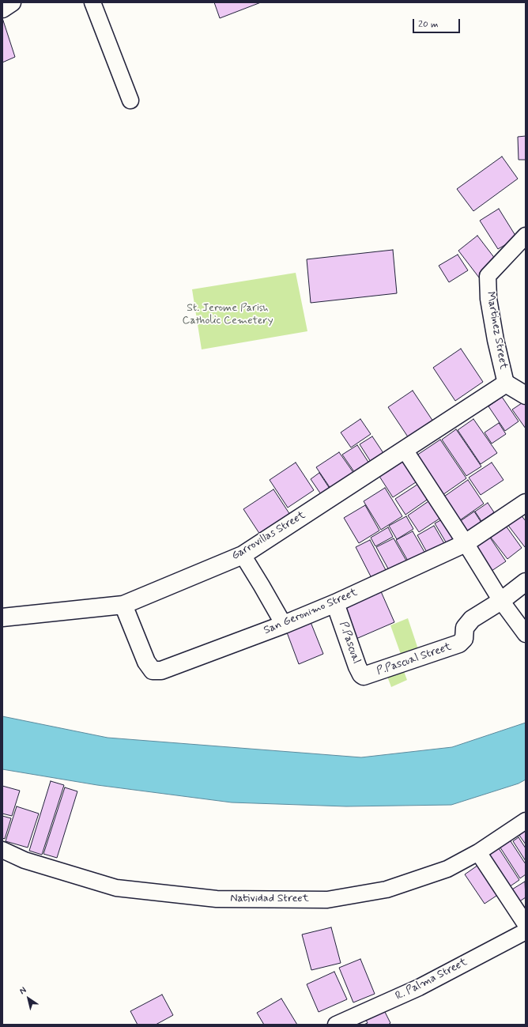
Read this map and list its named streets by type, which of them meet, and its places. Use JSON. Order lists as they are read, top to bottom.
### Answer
{
  "streets": {
    "street": [
      "Martinez Street",
      "Garrovillas Street",
      "San Geronimo Street",
      "P.Pascual",
      "P.Pascual Street",
      "Natividad Street",
      "R. Palma Street"
    ]
  },
  "crossings": [
    ["Martinez Street", "Garrovillas Street"],
    ["Garrovillas Street", "San Geronimo Street"],
    ["San Geronimo Street", "P.Pascual"],
    ["P.Pascual", "P.Pascual Street"]
  ],
  "parks": ["St. Jerome Parish Catholic Cemetery"],
  "scale_bar": "20 m",
  "north": "top left"
}
